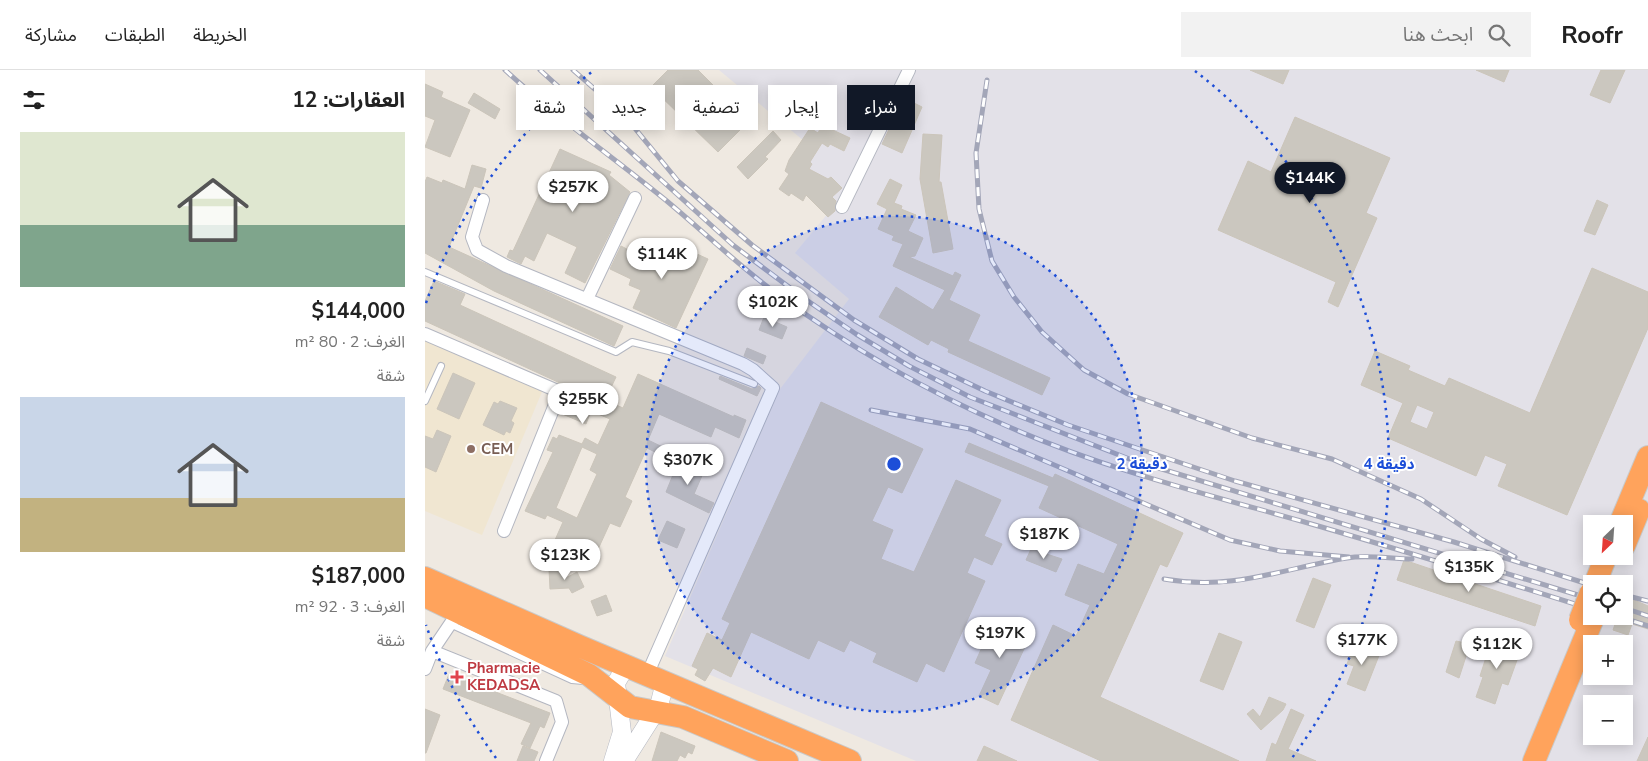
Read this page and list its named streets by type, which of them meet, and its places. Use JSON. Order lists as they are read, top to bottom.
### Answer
{
  "places": {
    "other": ["CEM"],
    "health": ["Pharmacie KEDADSA"]
  },
  "north": "bottom left",
  "page": {
    "header": "Roofr",
    "search": "ابحث هنا",
    "nav": ["الخريطة", "الطبقات", "مشاركة"],
    "heading": "العقارات: 12",
    "chip": [
      "شراء",
      "إيجار",
      "تصفية",
      "جديد",
      "شقة"
    ],
    "list": [
      {
        "name": "$144,000",
        "note": "الغرف: 2 · 80 m² · شقة"
      },
      {
        "name": "$187,000",
        "note": "الغرف: 3 · 92 m² · شقة"
      }
    ],
    "price": [
      "$144K",
      "$257K",
      "$114K",
      "$102K",
      "$255K",
      "$307K",
      "$187K",
      "$123K",
      "$135K",
      "$197K",
      "$177K",
      "$112K"
    ],
    "map_buttons": ["+", "−"]
  },
  "rings": ["2 دقيقة", "4 دقيقة"]
}
